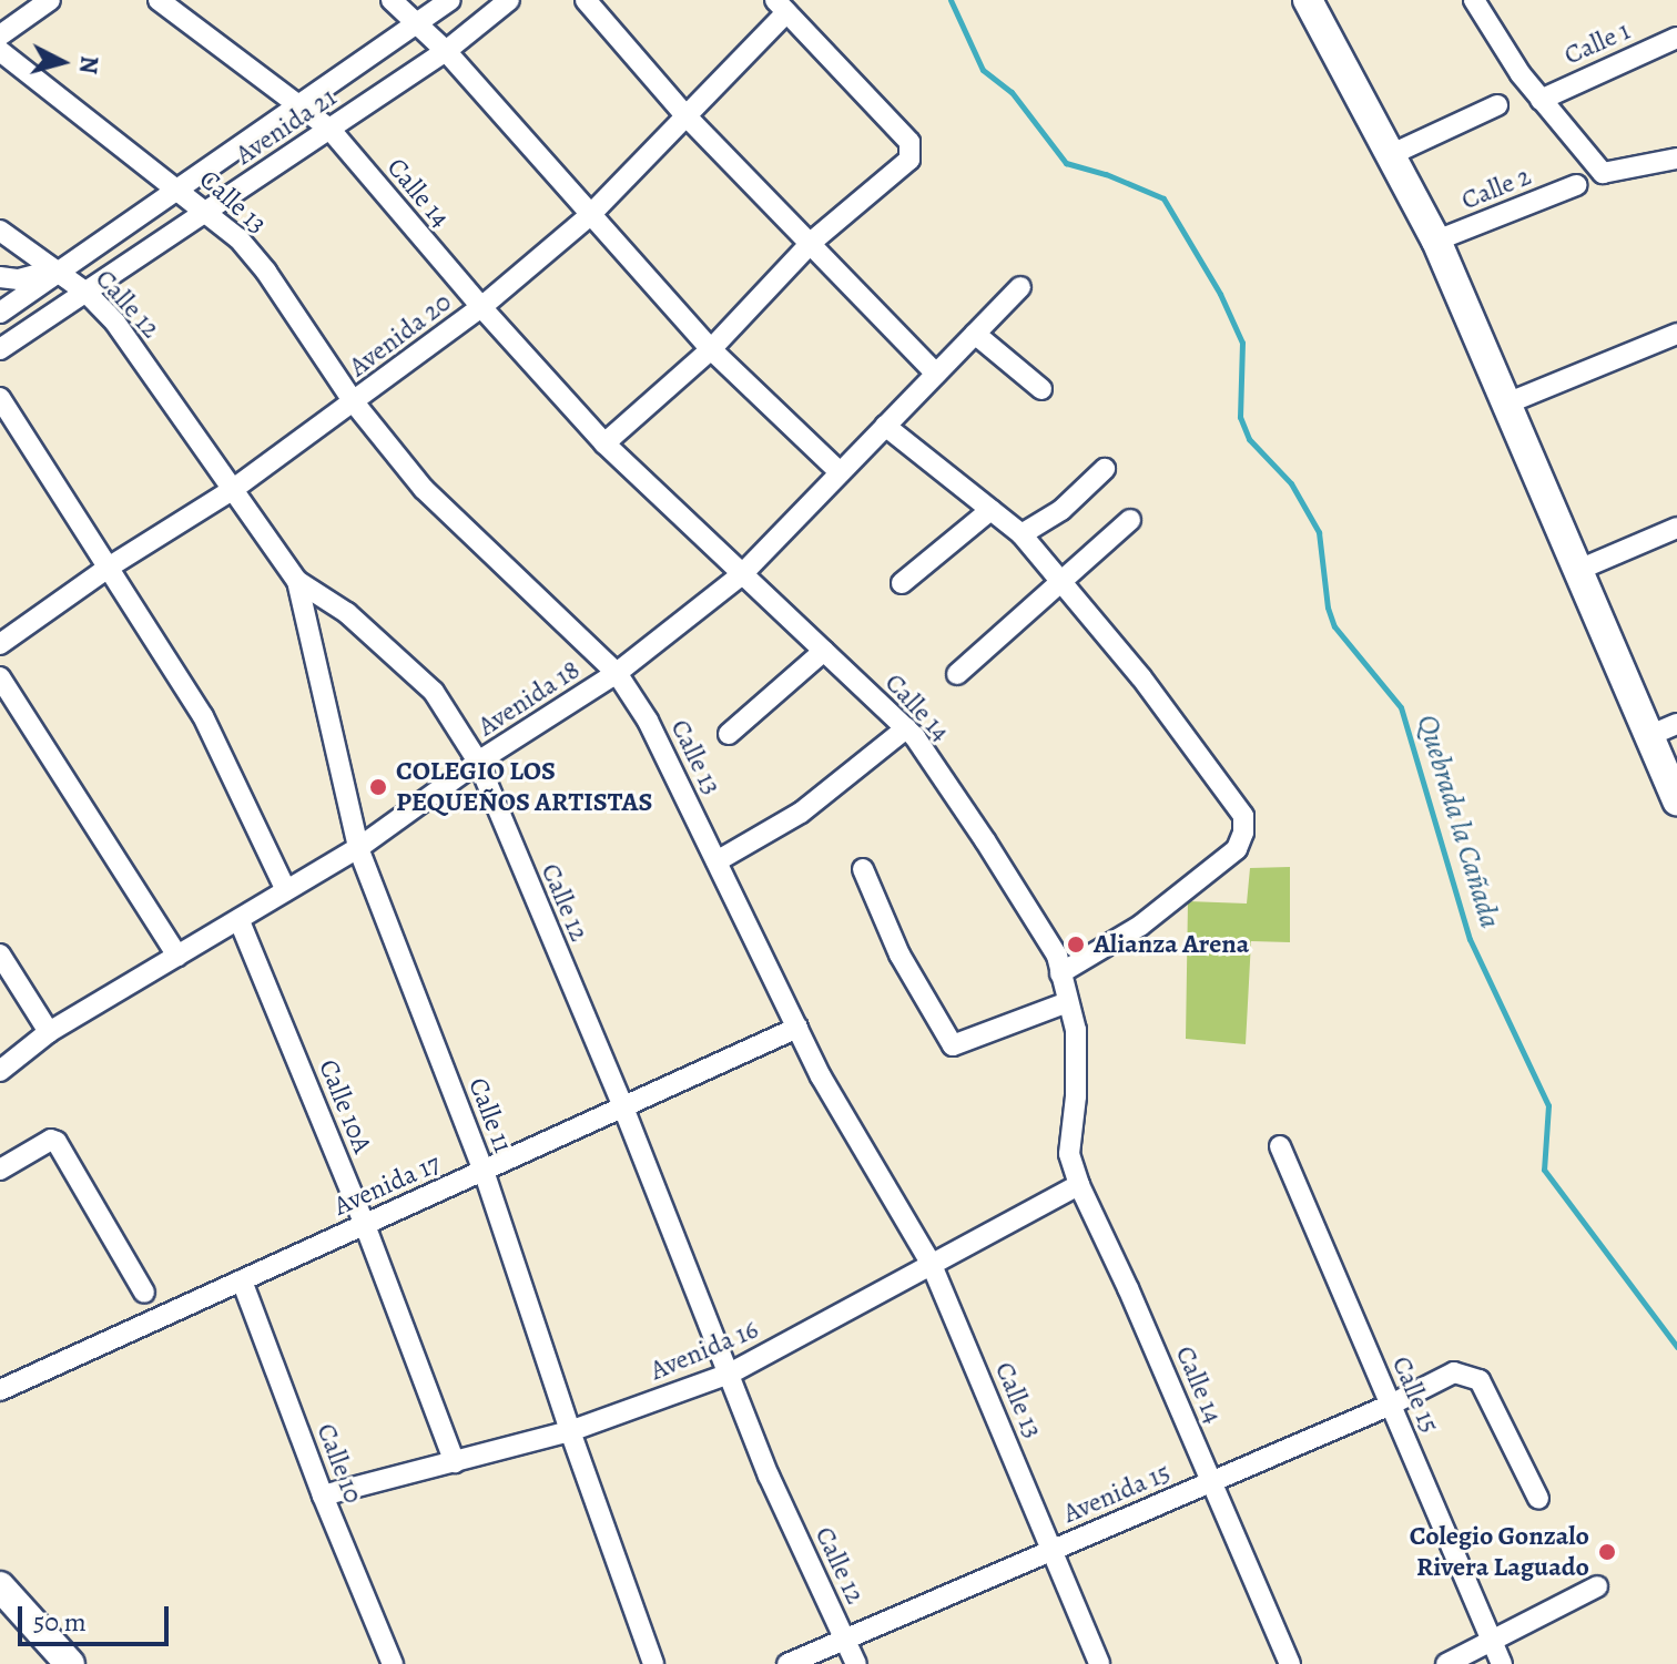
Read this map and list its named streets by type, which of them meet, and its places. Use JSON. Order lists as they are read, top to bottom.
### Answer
{
  "streets": {
    "street": [
      "Calle 1",
      "Avenida 21",
      "Calle 2",
      "Calle 14",
      "Calle 13",
      "Calle 12",
      "Avenida 20",
      "Avenida 18",
      "Calle 10A",
      "Calle 11",
      "Avenida 17",
      "Avenida 16",
      "Calle 15",
      "Calle 10",
      "Avenida 15"
    ]
  },
  "crossings": [
    ["Avenida 21", "Calle 14"],
    ["Avenida 21", "Calle 13"],
    ["Avenida 21", "Calle 12"],
    ["Calle 14", "Avenida 20"],
    ["Calle 14", "Avenida 18"],
    ["Calle 14", "Avenida 16"],
    ["Calle 14", "Avenida 15"],
    ["Calle 13", "Avenida 20"],
    ["Calle 13", "Avenida 18"],
    ["Calle 13", "Avenida 17"],
    ["Calle 13", "Avenida 16"],
    ["Calle 13", "Avenida 15"],
    ["Calle 12", "Avenida 20"],
    ["Calle 12", "Avenida 18"],
    ["Calle 12", "Calle 11"],
    ["Calle 12", "Avenida 17"],
    ["Calle 12", "Avenida 16"],
    ["Calle 12", "Avenida 15"],
    ["Avenida 18", "Calle 10A"],
    ["Avenida 18", "Calle 11"],
    ["Calle 10A", "Avenida 17"],
    ["Calle 10A", "Avenida 16"],
    ["Calle 11", "Avenida 17"],
    ["Calle 11", "Avenida 16"],
    ["Avenida 17", "Calle 10"],
    ["Avenida 16", "Calle 10"],
    ["Calle 15", "Avenida 15"]
  ],
  "water": ["Quebrada la Cañada"],
  "places": ["COLEGIO LOS PEQUEÑOS ARTISTAS", "Alianza Arena", "Colegio Gonzalo Rivera Laguado"],
  "scale_bar": "50 m",
  "north": "right"
}
